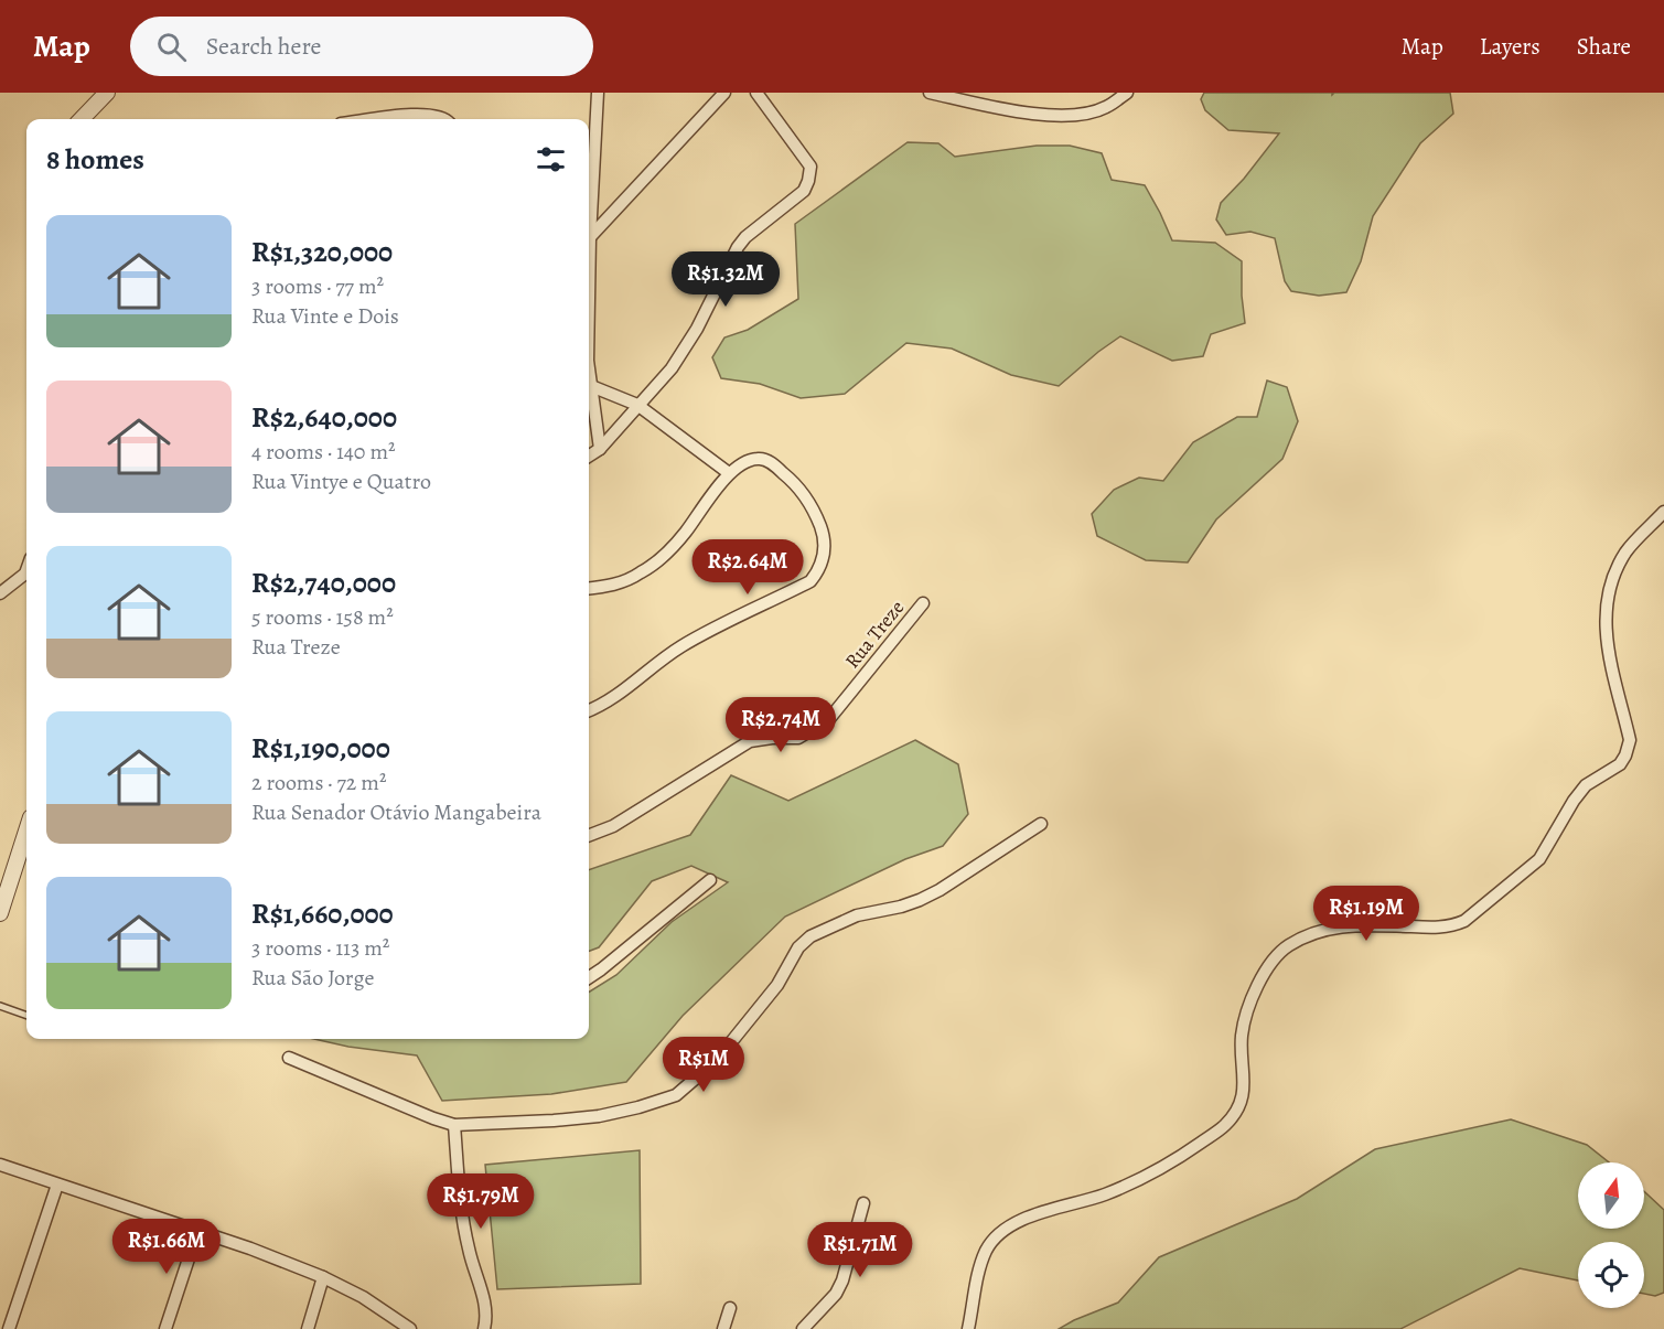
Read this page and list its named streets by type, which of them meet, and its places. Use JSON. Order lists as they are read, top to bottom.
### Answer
{
  "streets": {
    "street": ["Rua Treze"]
  },
  "north": "top",
  "page": {
    "header": "Map",
    "search": "Search here",
    "nav": ["Map", "Layers", "Share"],
    "heading": "8 homes",
    "list": [
      {
        "name": "R$1,320,000",
        "note": "3 rooms · 77 m² · Rua Vinte e Dois"
      },
      {
        "name": "R$2,640,000",
        "note": "4 rooms · 140 m² · Rua Vintye e Quatro"
      },
      {
        "name": "R$2,740,000",
        "note": "5 rooms · 158 m² · Rua Treze"
      },
      {
        "name": "R$1,190,000",
        "note": "2 rooms · 72 m² · Rua Senador Otávio Mangabeira"
      },
      {
        "name": "R$1,660,000",
        "note": "3 rooms · 113 m² · Rua São Jorge"
      }
    ],
    "price": [
      "R$1.32M",
      "R$2.64M",
      "R$2.74M",
      "R$1.19M",
      "R$1M",
      "R$1.79M",
      "R$1.66M",
      "R$1.71M"
    ]
  }
}
